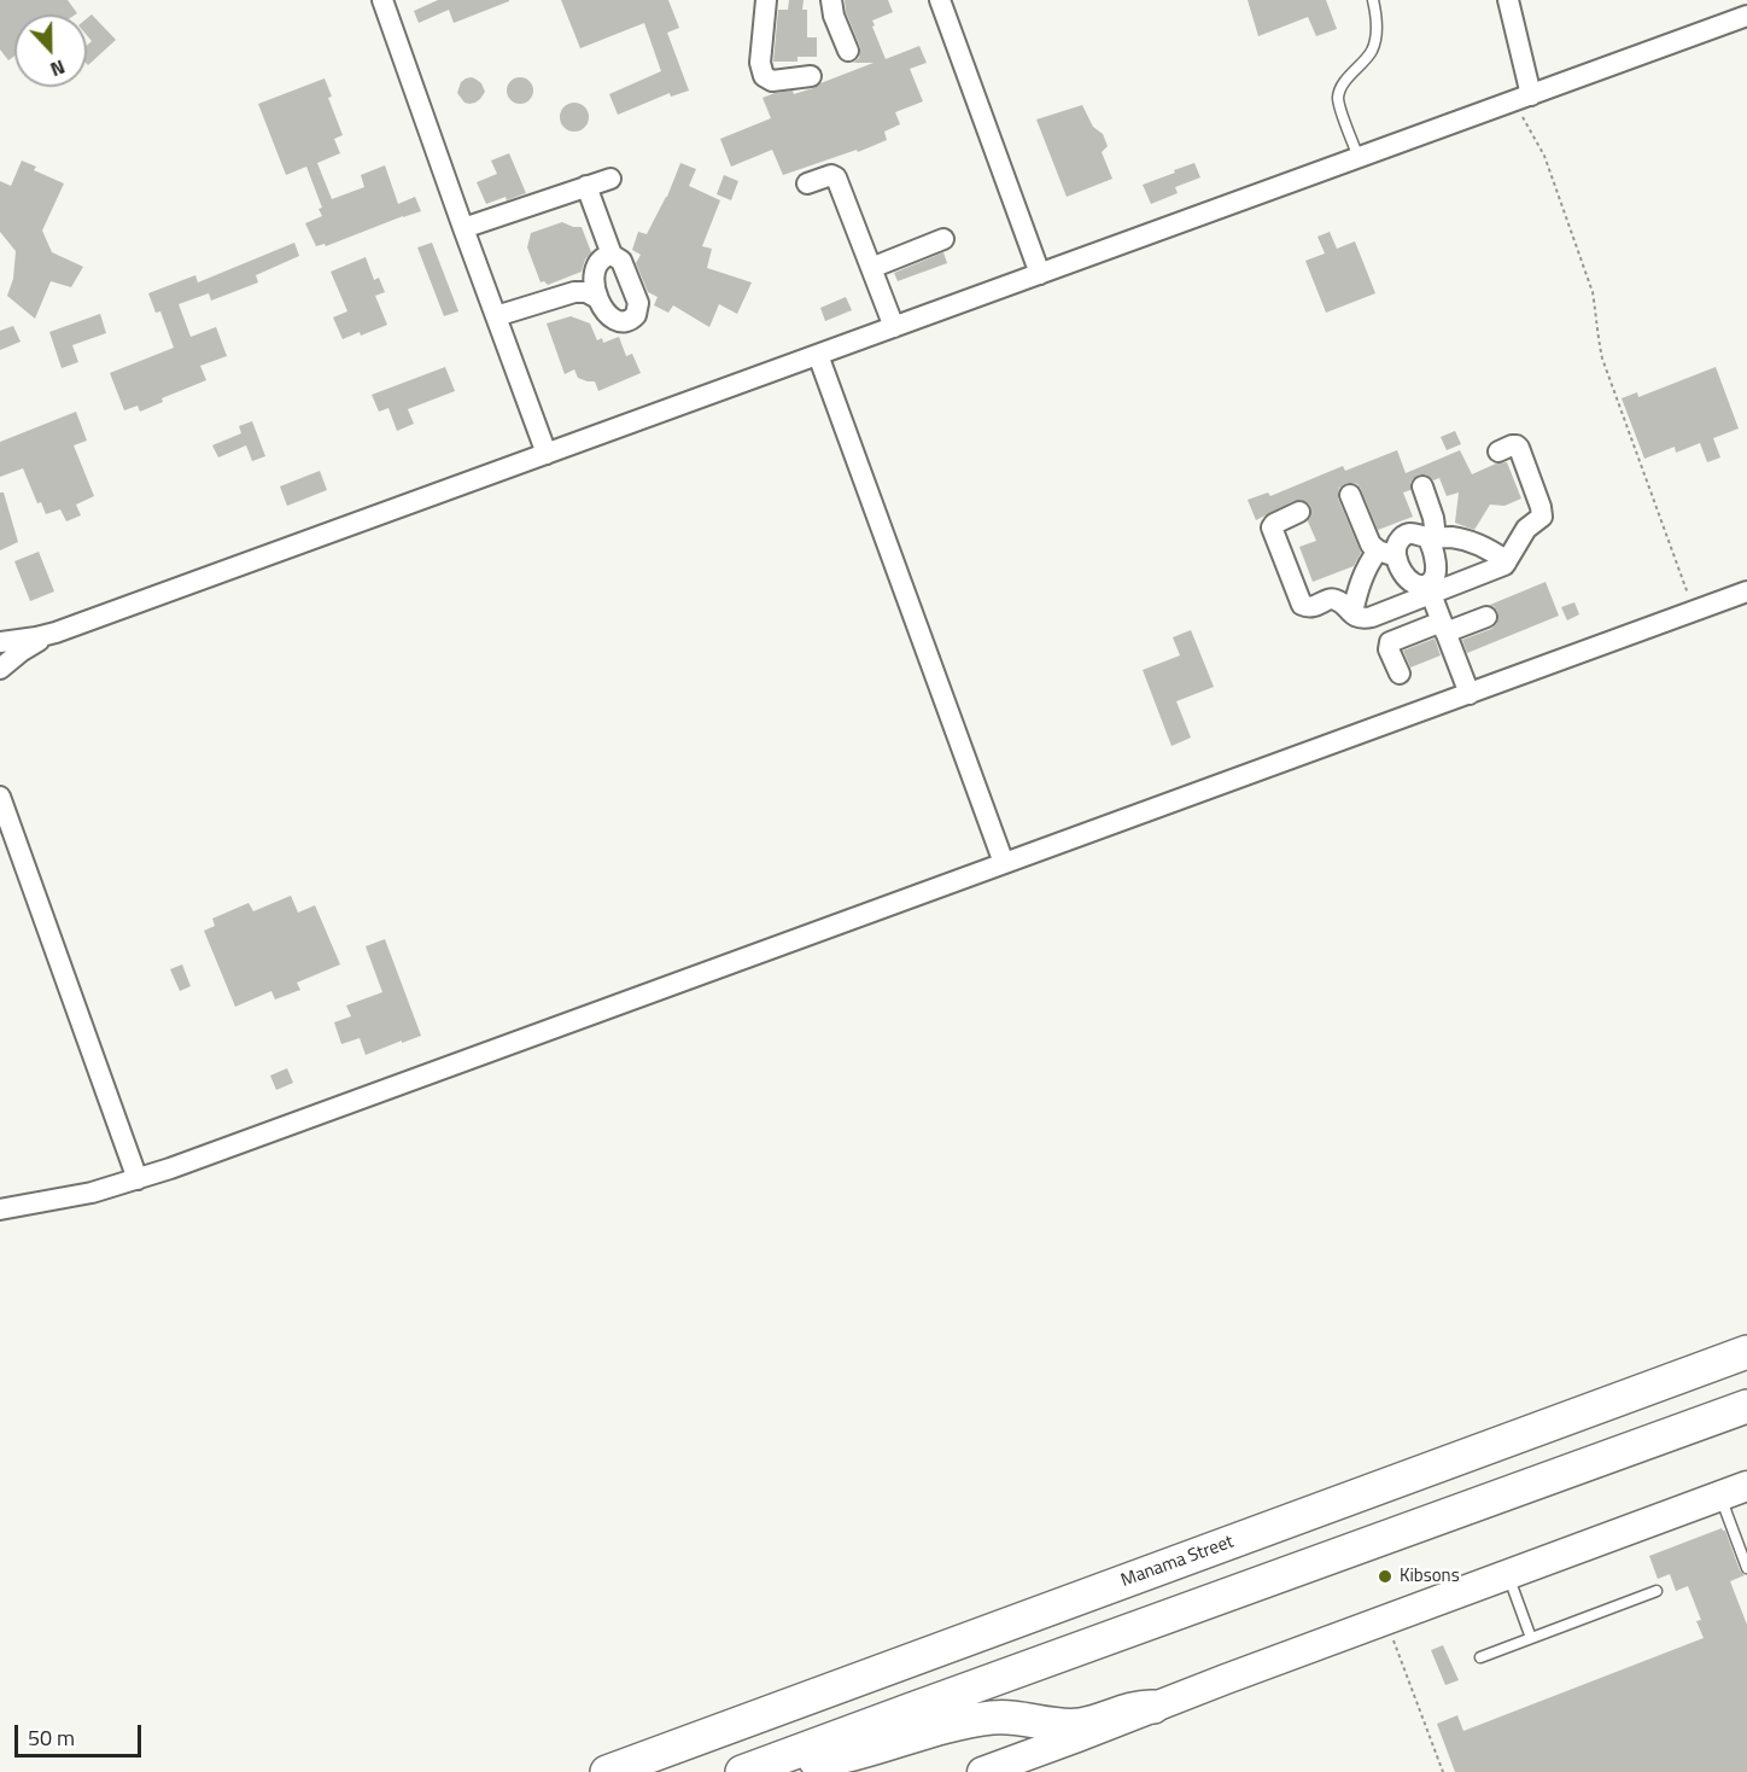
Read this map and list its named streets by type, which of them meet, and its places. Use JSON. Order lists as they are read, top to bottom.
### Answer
{
  "streets": {
    "main road": ["Manama Street"]
  },
  "places": ["Kibsons"],
  "scale_bar": "50 m",
  "north": "bottom"
}
